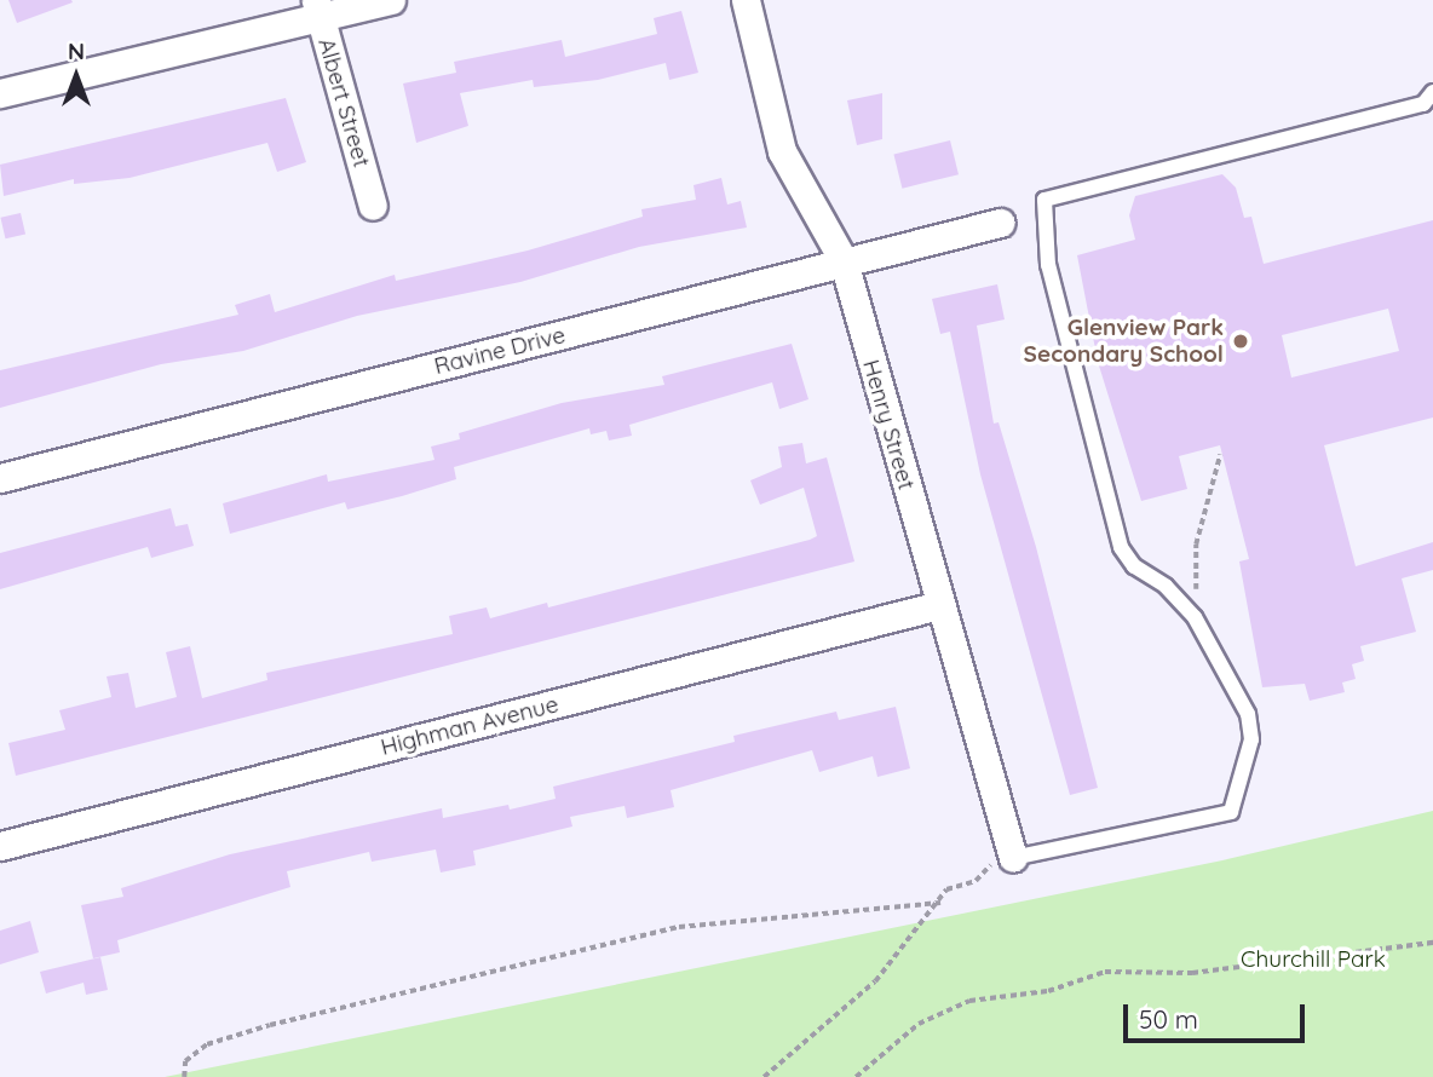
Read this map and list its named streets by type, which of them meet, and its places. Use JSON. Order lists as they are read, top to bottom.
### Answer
{
  "streets": {
    "street": [
      "Albert Street",
      "Ravine Drive",
      "Henry Street",
      "Highman Avenue"
    ]
  },
  "crossings": [
    ["Ravine Drive", "Henry Street"],
    ["Henry Street", "Highman Avenue"]
  ],
  "parks": ["Churchill Park"],
  "places": ["Glenview Park Secondary School"],
  "scale_bar": "50 m",
  "north": "top"
}
